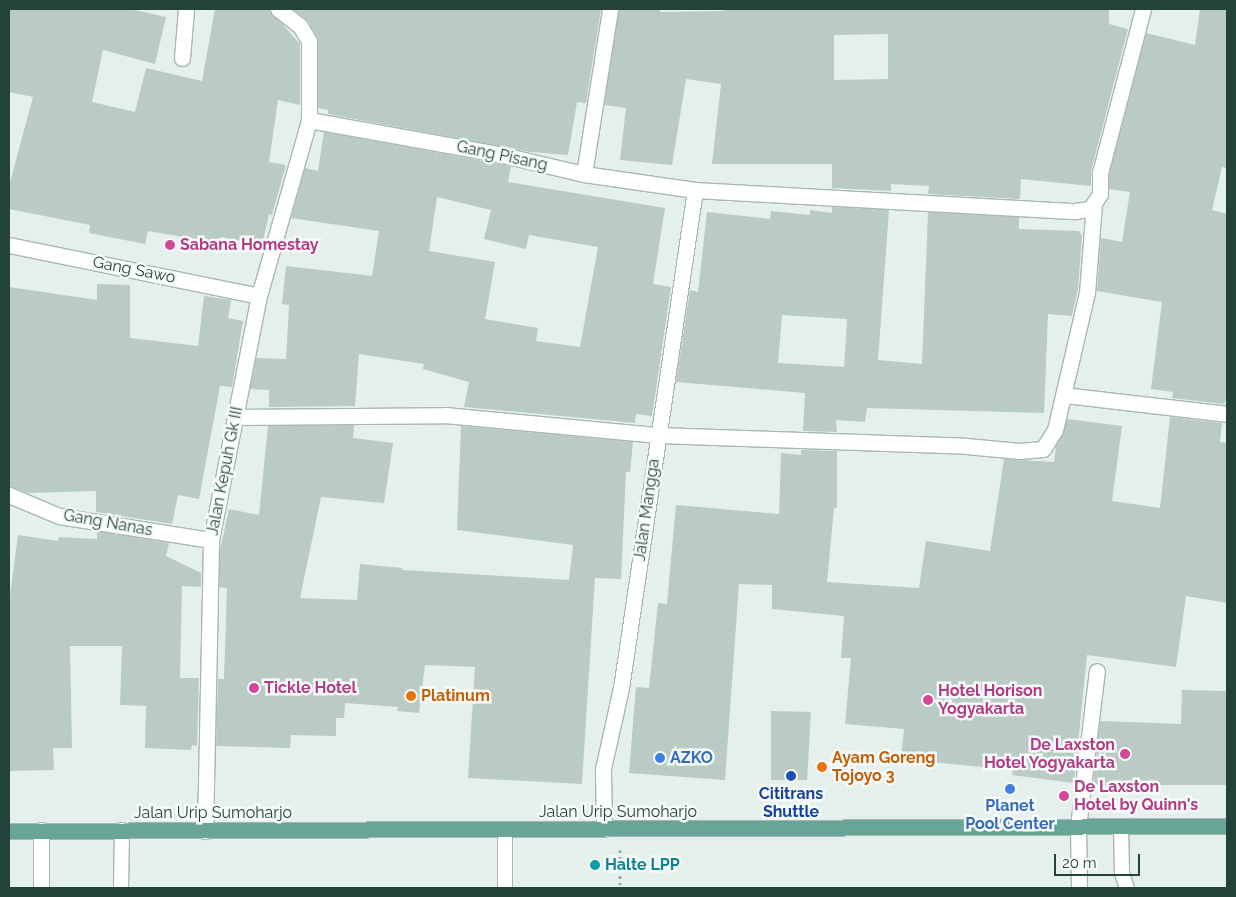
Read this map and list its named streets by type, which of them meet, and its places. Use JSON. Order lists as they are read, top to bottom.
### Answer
{
  "streets": {
    "main road": ["Jalan Urip Sumoharjo"],
    "street": [
      "Gang Pisang",
      "Gang Sawo",
      "Jalan Kepuh Gk III",
      "Jalan Mangga",
      "Gang Nanas"
    ]
  },
  "crossings": [
    ["Gang Pisang", "Jalan Kepuh Gk III"],
    ["Gang Pisang", "Jalan Mangga"],
    ["Gang Sawo", "Jalan Kepuh Gk III"],
    ["Jalan Kepuh Gk III", "Gang Nanas"],
    ["Jalan Kepuh Gk III", "Jalan Urip Sumoharjo"],
    ["Jalan Mangga", "Jalan Urip Sumoharjo"]
  ],
  "places": [
    "Sabana Homestay",
    "Tickle Hotel",
    "Platinum",
    "Hotel Horison Yogyakarta",
    "De Laxston Hotel Yogyakarta",
    "AZKO",
    "Ayam Goreng Tojoyo 3",
    "Cititrans Shuttle",
    "Planet Pool Center",
    "De Laxston Hotel by Quinn's",
    "Halte LPP"
  ],
  "scale_bar": "20 m"
}
